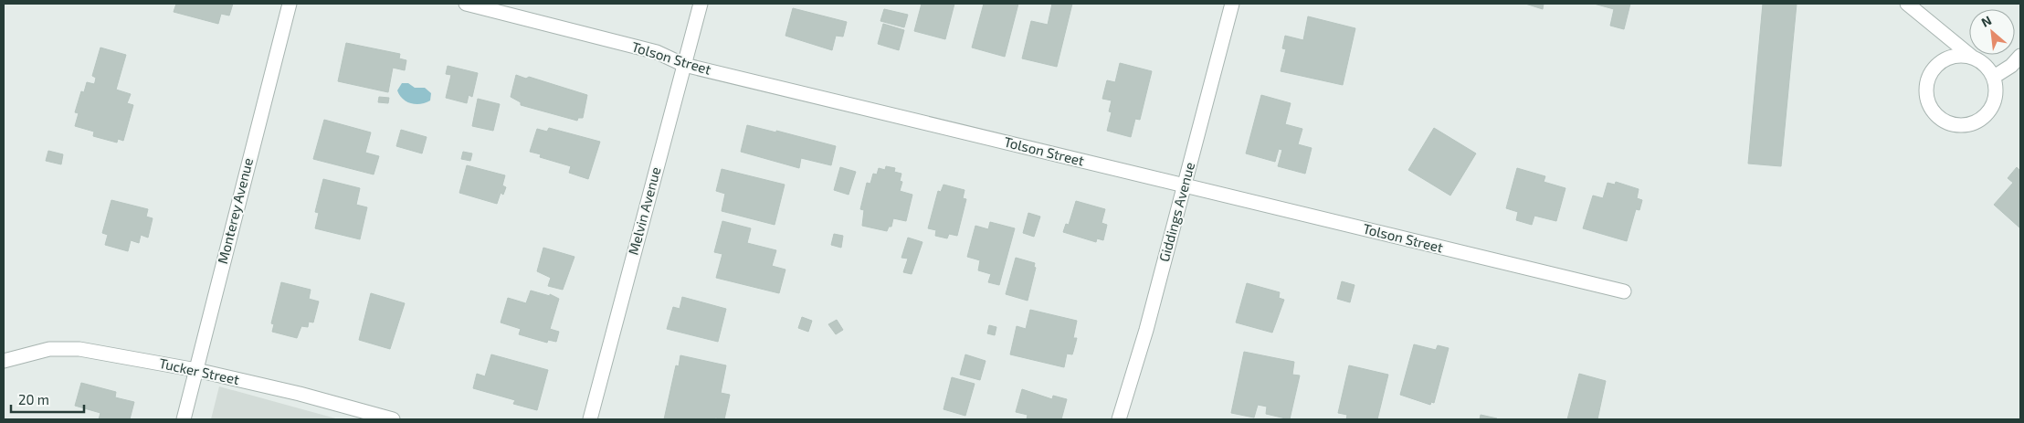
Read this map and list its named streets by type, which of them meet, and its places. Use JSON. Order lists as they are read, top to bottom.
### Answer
{
  "streets": {
    "street": [
      "Tolson Street",
      "Monterey Avenue",
      "Melvin Avenue",
      "Giddings Avenue",
      "Tucker Street"
    ]
  },
  "crossings": [
    ["Tolson Street", "Melvin Avenue"],
    ["Tolson Street", "Giddings Avenue"],
    ["Monterey Avenue", "Tucker Street"]
  ],
  "scale_bar": "20 m",
  "north": "top left"
}
